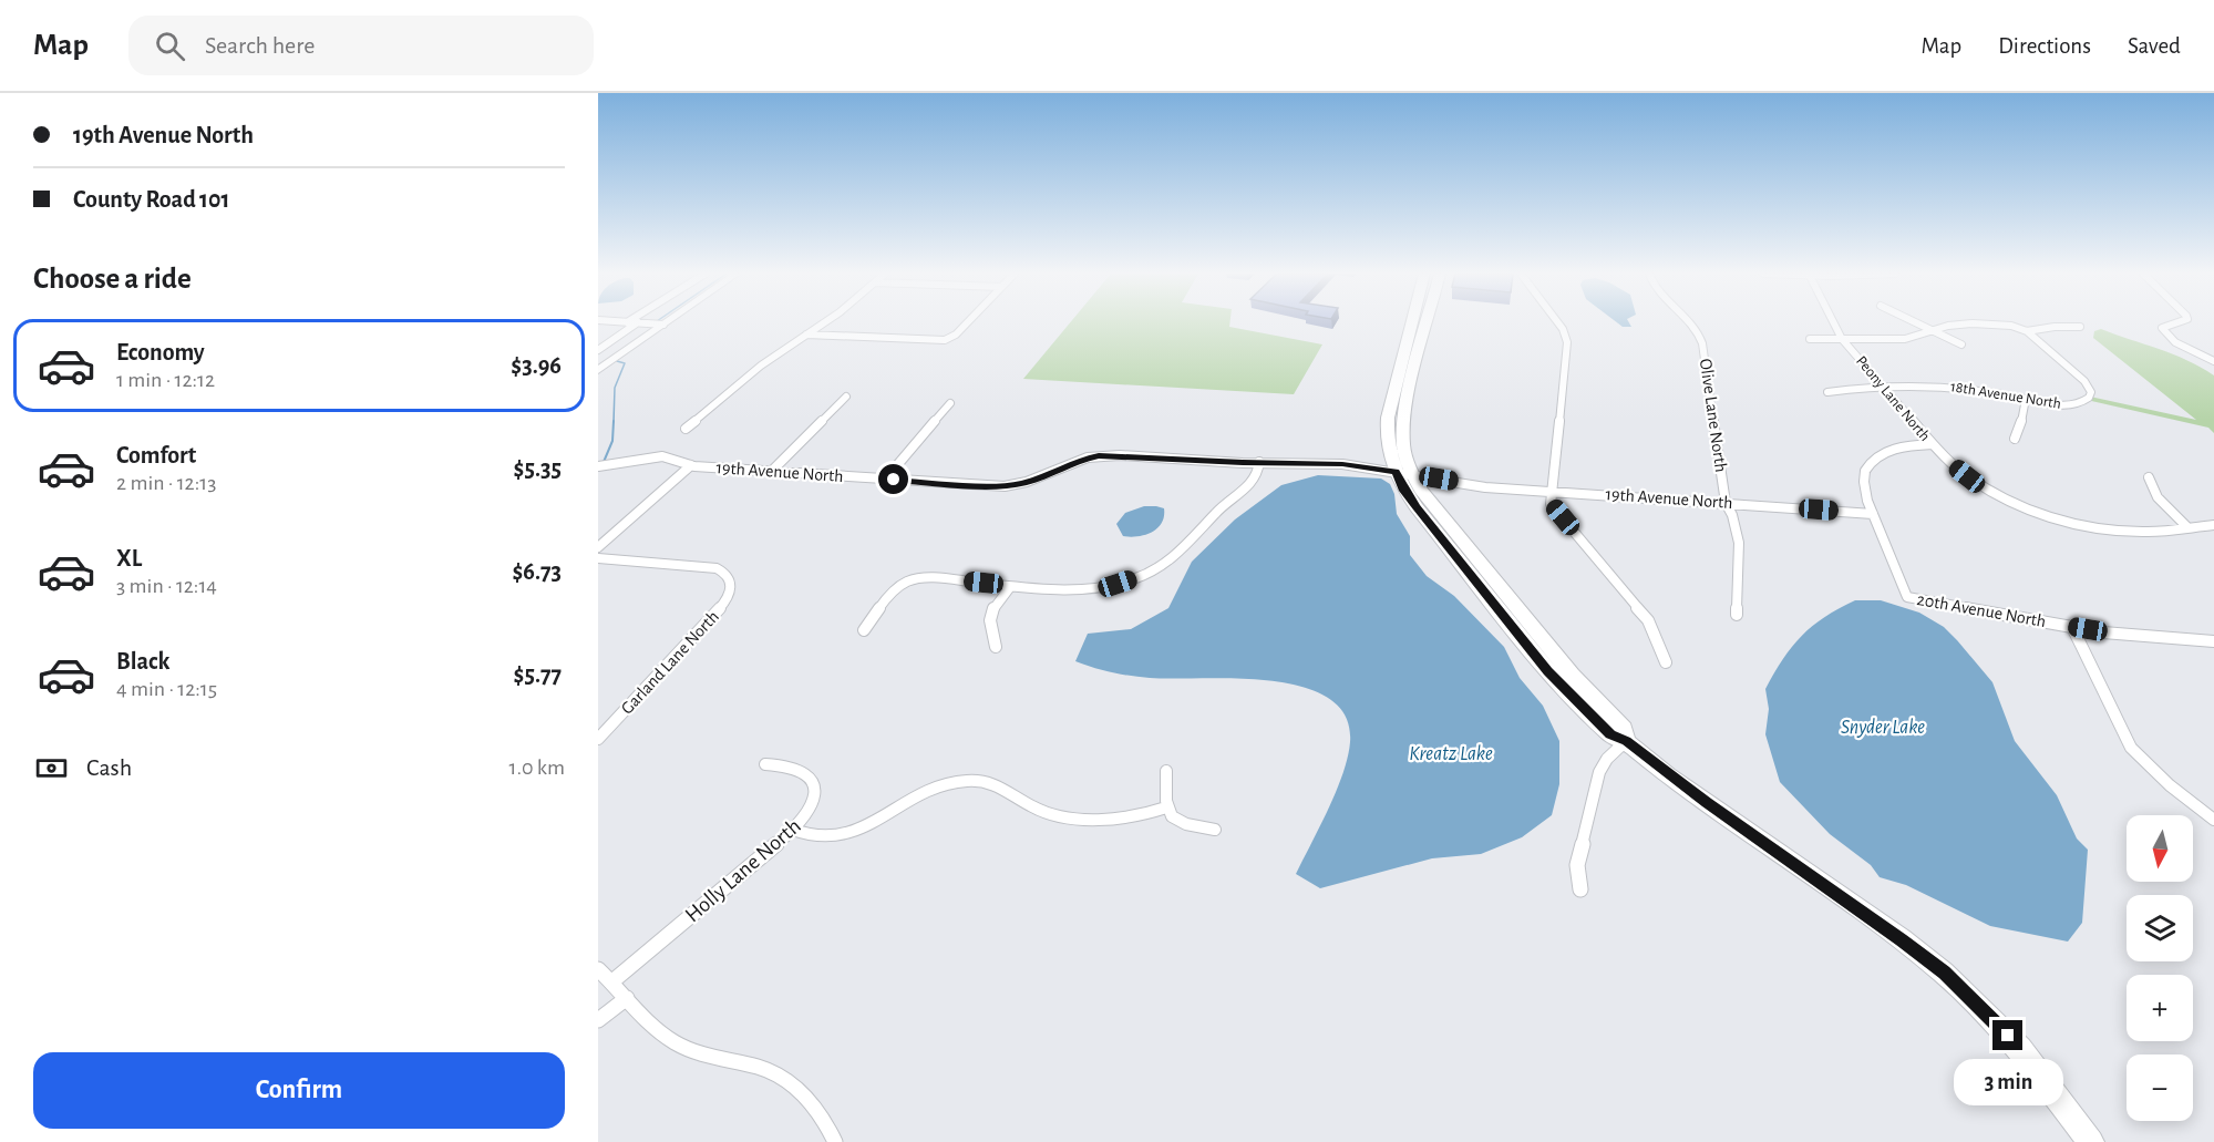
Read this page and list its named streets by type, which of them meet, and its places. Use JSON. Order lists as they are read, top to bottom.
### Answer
{
  "streets": {
    "street": [
      "18th Avenue North",
      "Peony Lane North",
      "Olive Lane North",
      "19th Avenue North",
      "20th Avenue North",
      "Garland Lane North",
      "Holly Lane North"
    ]
  },
  "crossings": [
    ["18th Avenue North", "Peony Lane North"],
    ["Peony Lane North", "19th Avenue North"],
    ["Peony Lane North", "20th Avenue North"],
    ["Olive Lane North", "19th Avenue North"]
  ],
  "water": ["Snyder Lake", "Kreatz Lake"],
  "north": "bottom",
  "page": {
    "header": "Map",
    "search": "Search here",
    "nav": ["Map", "Directions", "Saved"],
    "banner": ["19th Avenue North", "County Road 101"],
    "heading": "Choose a ride",
    "list": [
      {
        "name": "Economy",
        "note": "1 min · 12:12",
        "value": "$3.96"
      },
      {
        "name": "Comfort",
        "note": "2 min · 12:13",
        "value": "$5.35"
      },
      {
        "name": "XL",
        "note": "3 min · 12:14",
        "value": "$6.73"
      },
      {
        "name": "Black",
        "note": "4 min · 12:15",
        "value": "$5.77"
      }
    ],
    "pay": ["Cash", "1.0 km"],
    "map_buttons": ["+", "−"],
    "buttons": "Confirm",
    "bubble": "3 min"
  }
}
